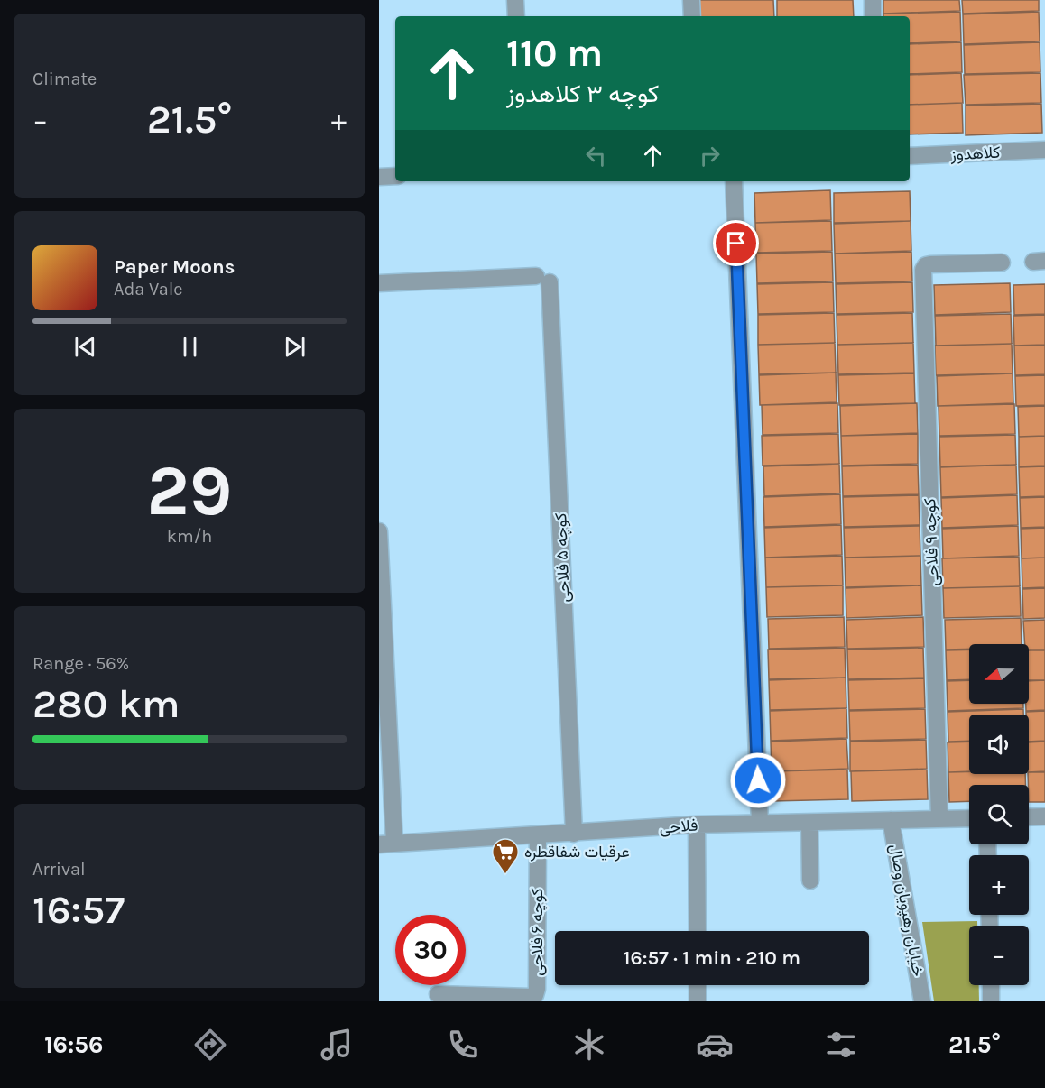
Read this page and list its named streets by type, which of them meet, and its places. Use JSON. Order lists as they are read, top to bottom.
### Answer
{
  "streets": {
    "street": [
      "کلاهدوز",
      "کوچه ۹ فلاحی",
      "کوچه ۵ فلاحی",
      "فلاحی",
      "خیابان رهپویان وصال",
      "کوچه ۶ فلاحی"
    ]
  },
  "crossings": [
    ["کوچه ۹ فلاحی", "فلاحی"],
    ["کوچه ۵ فلاحی", "فلاحی"],
    ["فلاحی", "خیابان رهپویان وصال"],
    ["فلاحی", "کوچه ۶ فلاحی"]
  ],
  "places": {
    "supermarket": ["عرقیات شفاقطره"]
  },
  "north": "left",
  "page": {
    "tile": [
      "Climate",
      ["29", "km/h"],
      ["Range · 56%", "280 km"],
      ["Arrival", "16:57"]
    ],
    "turn": ["110 m", "کوچه ۳ کلاهدوز"],
    "heat": ["−", "21.5°", "+"],
    "song": ["Paper Moons", "Ada Vale"],
    "map_buttons": ["+", "−"],
    "limit": "30",
    "trip": "16:57 · 1 min · 210 m",
    "tabs": ["16:56", "21.5°"]
  }
}
